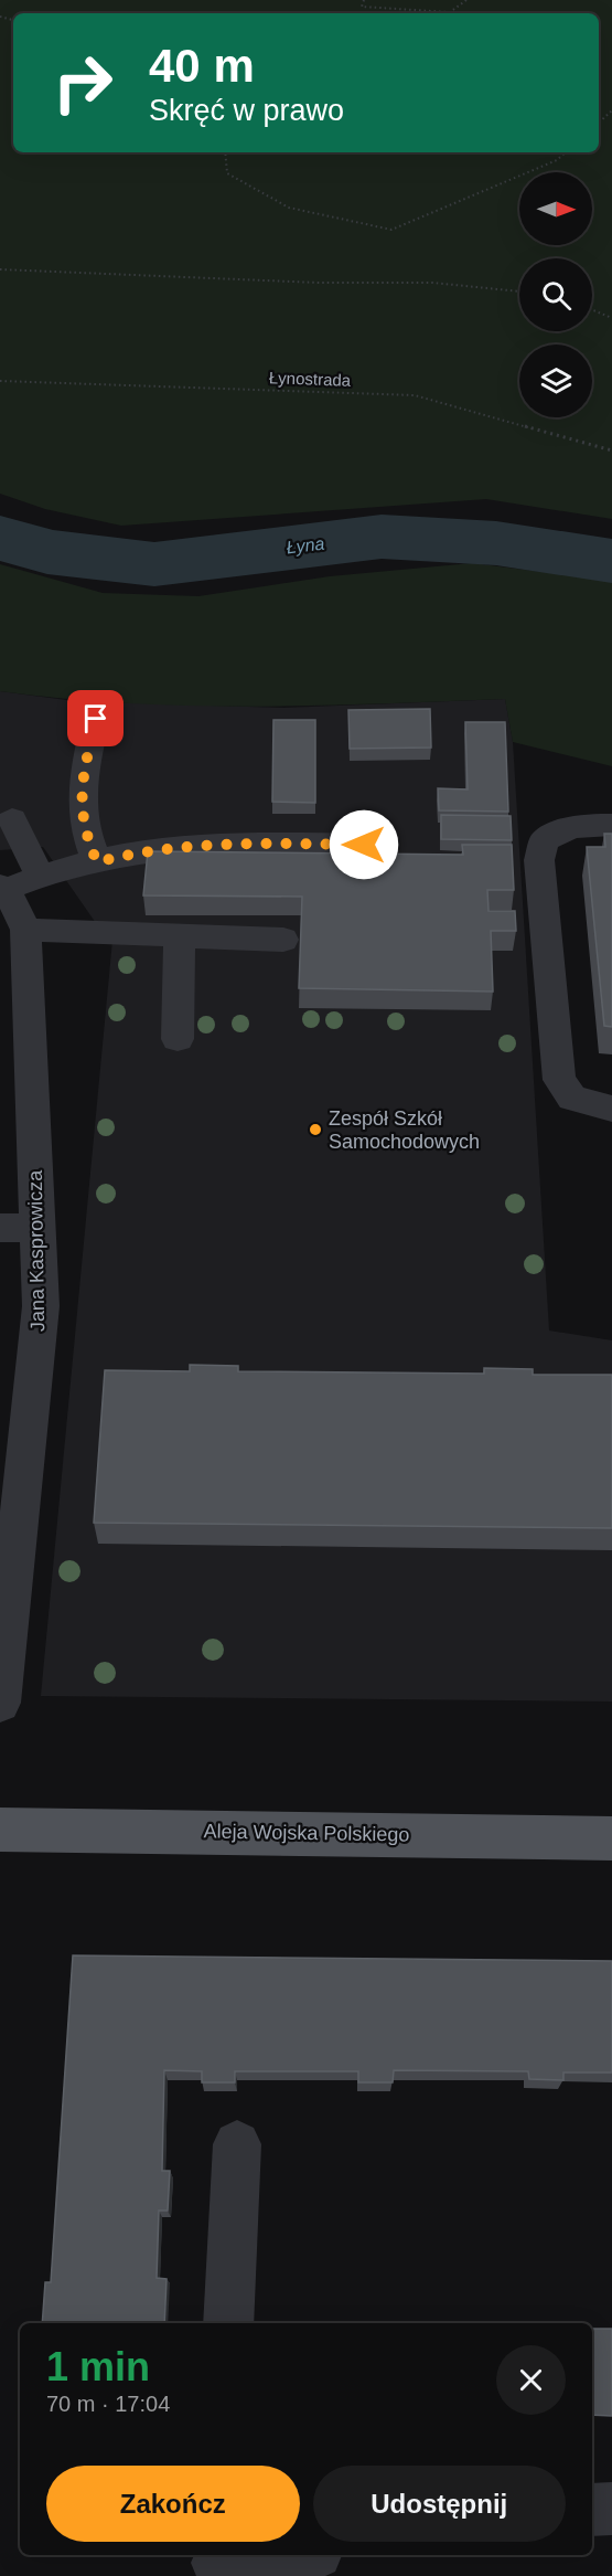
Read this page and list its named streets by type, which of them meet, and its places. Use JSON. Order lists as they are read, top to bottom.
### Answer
{
  "streets": {
    "main road": ["Aleja Wojska Polskiego"],
    "street": ["Jana Kasprowicza"],
    "path": ["Łynostrada"]
  },
  "water": ["Łyna"],
  "places": ["Zespół Szkół Samochodowych"],
  "north": "right",
  "page": {
    "turn": ["40 m", "Skręć w prawo"],
    "heading": ["1 min", "70 m · 17:04"],
    "buttons": ["Zakończ", "Udostępnij"]
  }
}
